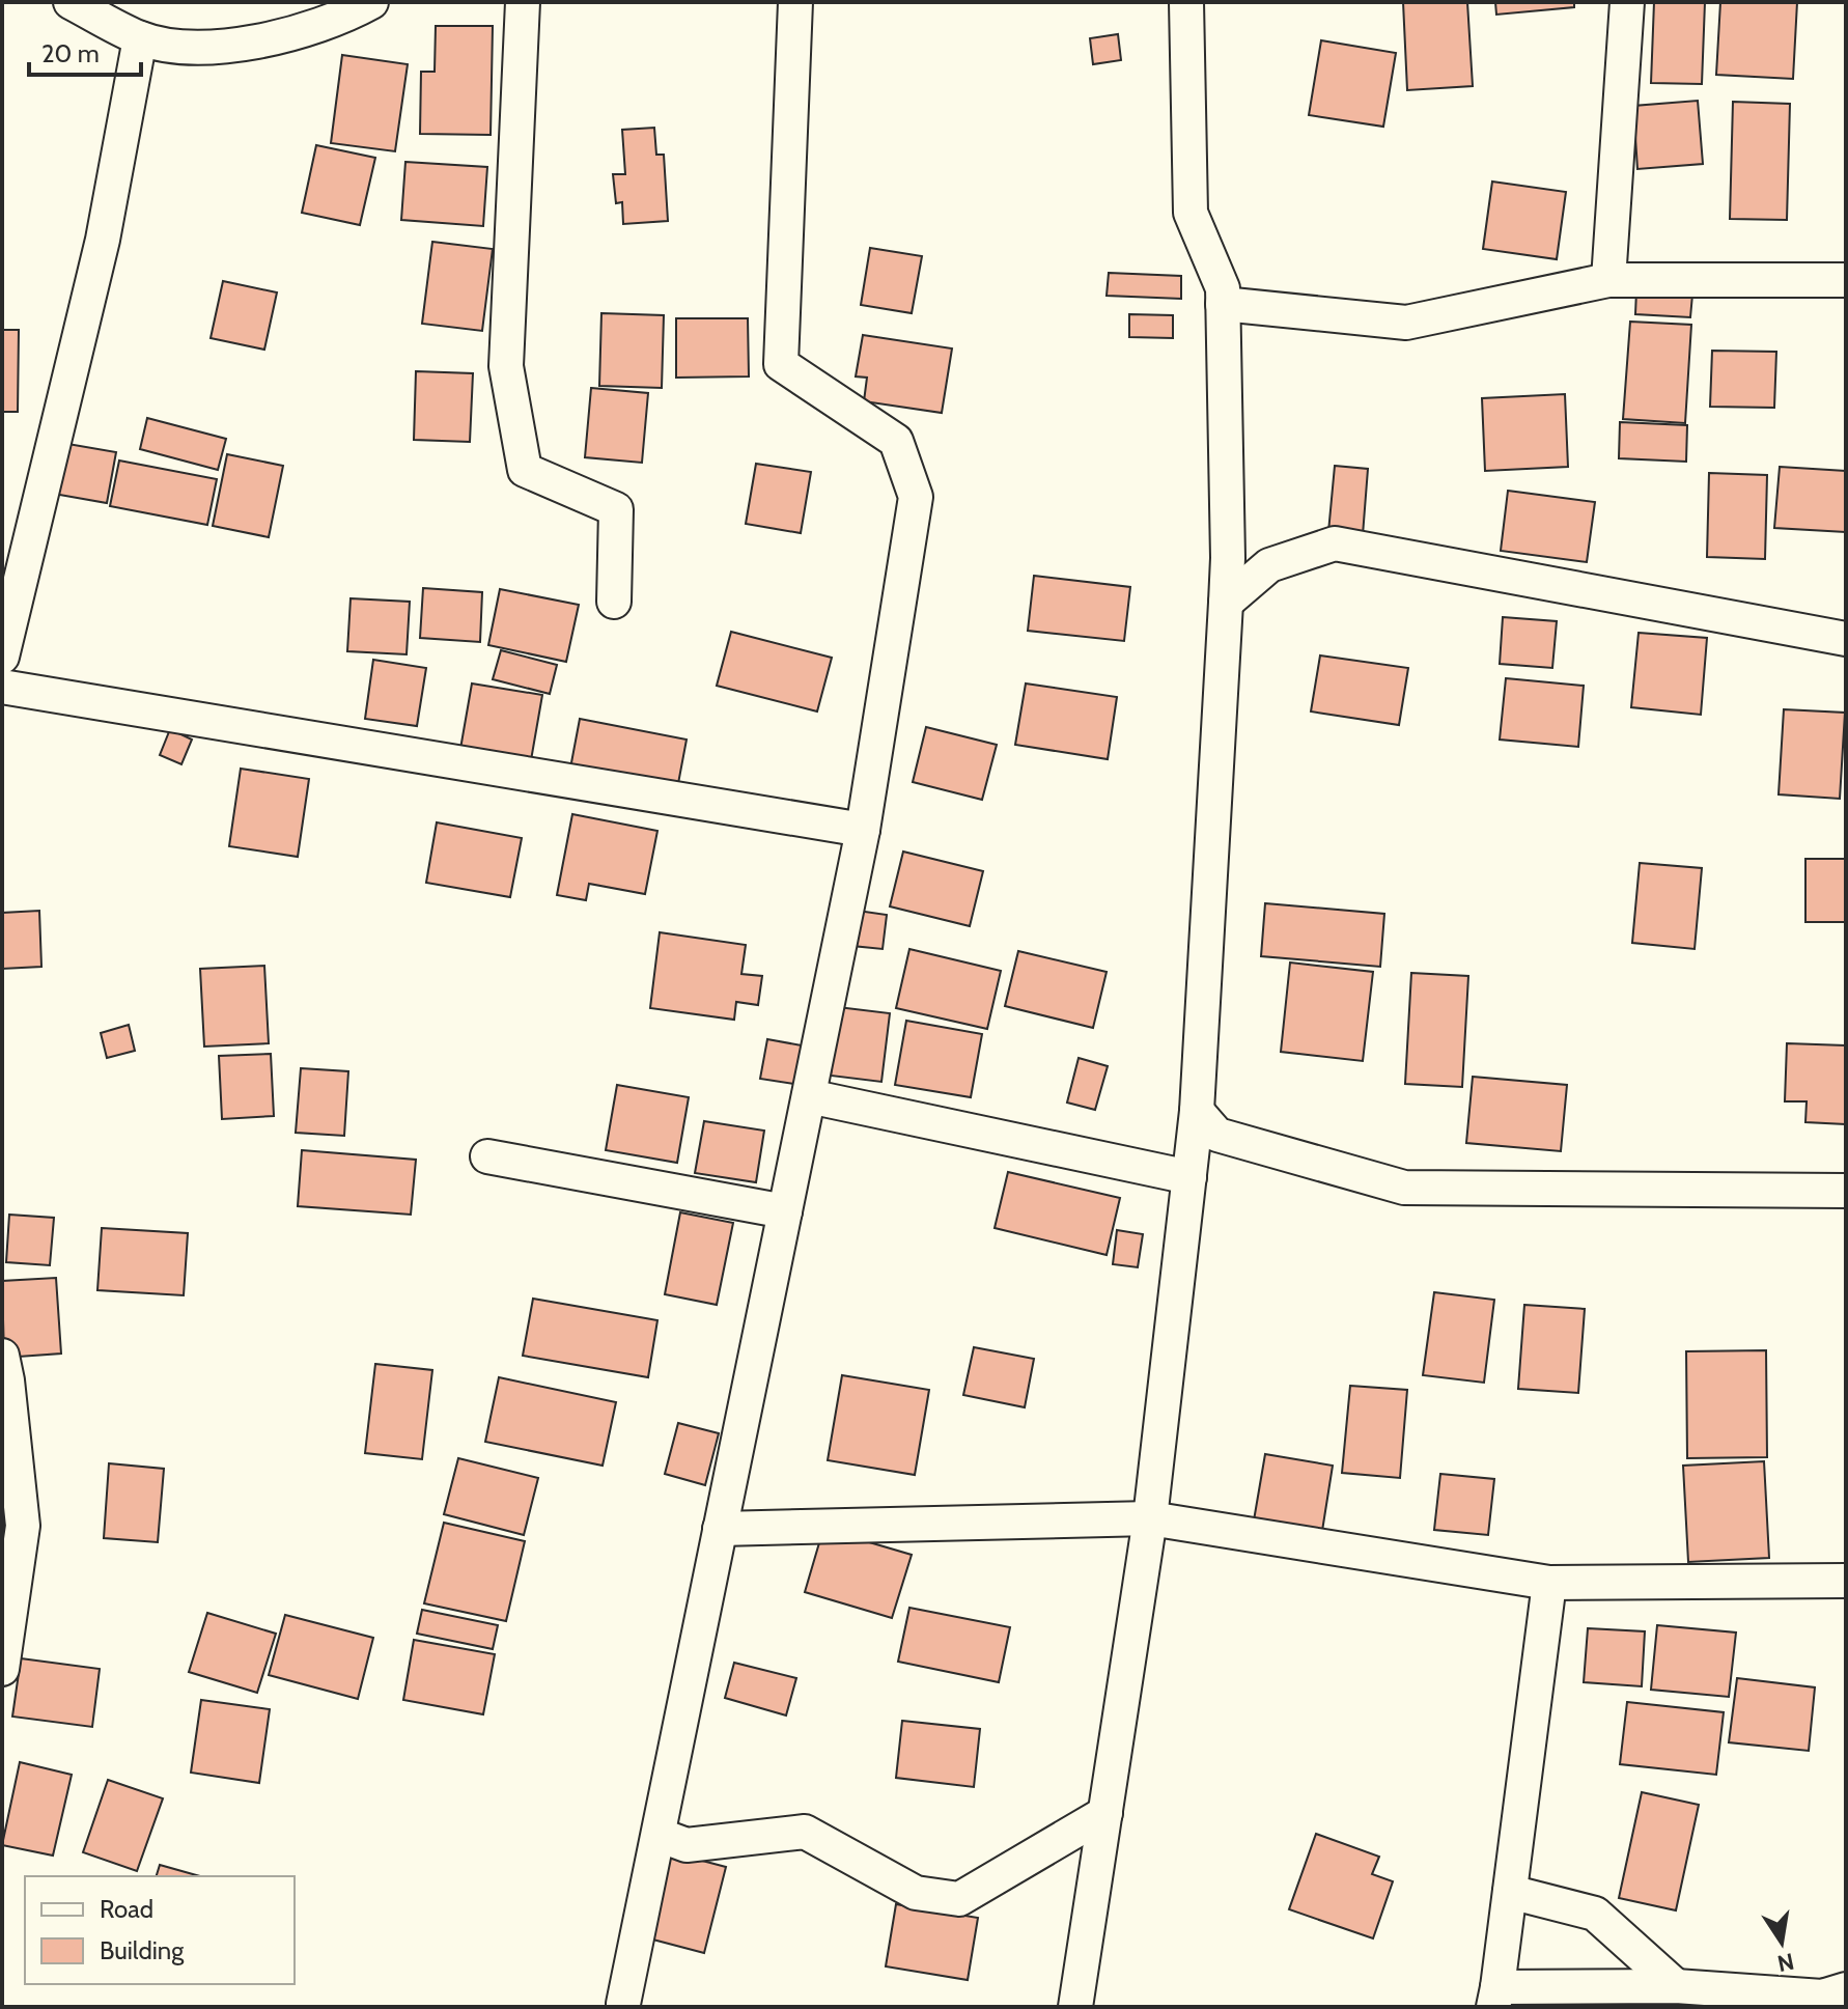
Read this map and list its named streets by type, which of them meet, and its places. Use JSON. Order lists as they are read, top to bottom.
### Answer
{
  "legend": ["Road", "Building"],
  "scale_bar": "20 m",
  "north": "bottom"
}
